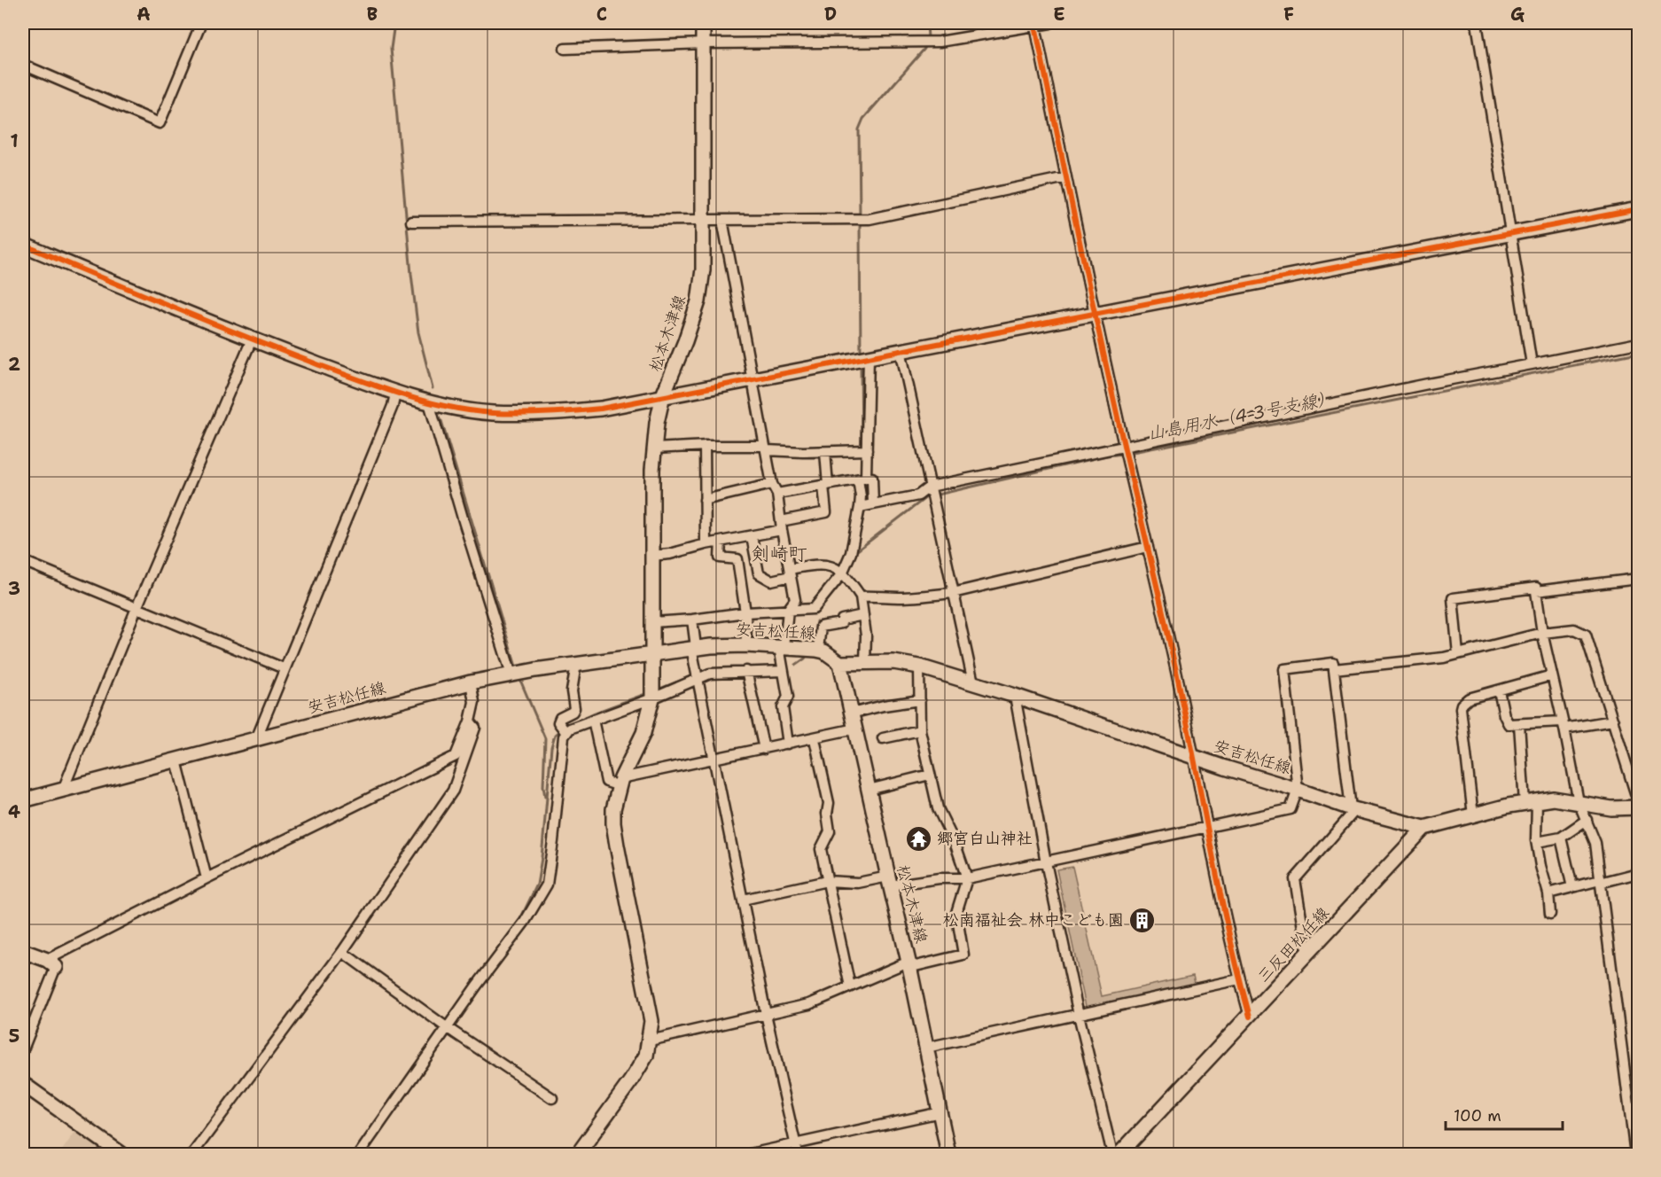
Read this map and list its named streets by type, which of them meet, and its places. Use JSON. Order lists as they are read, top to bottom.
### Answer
{
  "streets": {
    "main road": ["松本木津線", "安吉松任線", "三反田松任線"]
  },
  "crossings": [
    ["松本木津線", "安吉松任線"],
    ["安吉松任線", "三反田松任線"]
  ],
  "districts": ["剣崎町"],
  "water": ["山島用水（4-3号支線）"],
  "places": {
    "temple": ["郷宮白山神社"],
    "building": ["松南福祉会 林中こども園"]
  },
  "scale_bar": "100 m",
  "grid": {
    "columns": [
      "A",
      "B",
      "C",
      "D",
      "E",
      "F",
      "G"
    ],
    "rows": [
      "1",
      "2",
      "3",
      "4",
      "5"
    ]
  }
}
